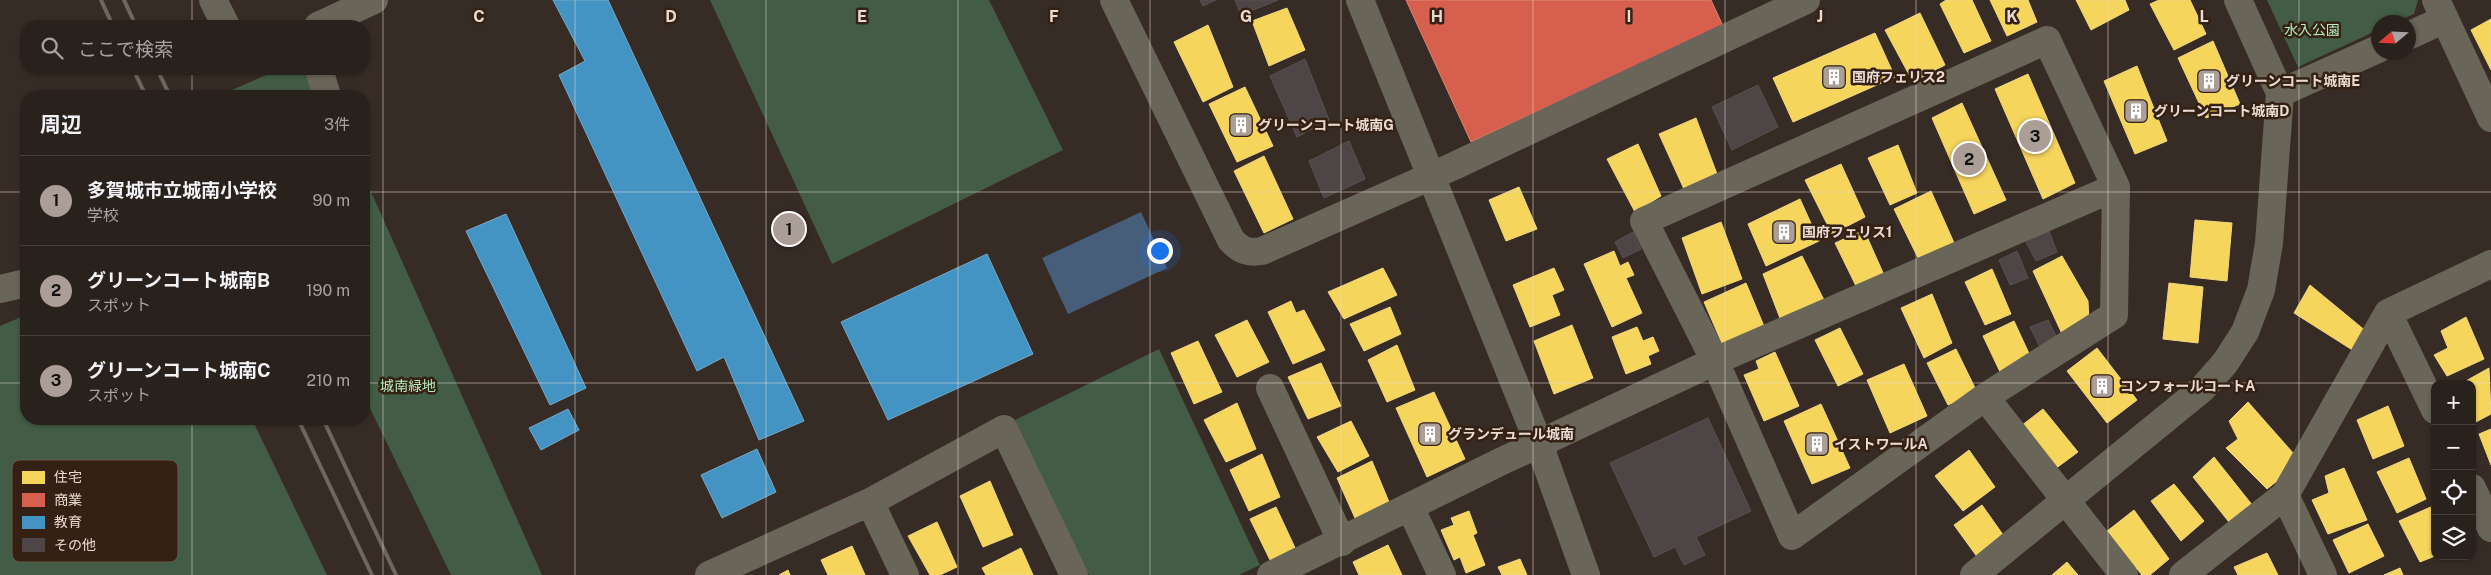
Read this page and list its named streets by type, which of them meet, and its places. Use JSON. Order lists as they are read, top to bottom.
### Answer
{
  "parks": ["水入公園", "城南緑地"],
  "places": {
    "building": [
      "国府フェリス2",
      "グリーンコート城南E",
      "グリーンコート城南D",
      "グリーンコート城南G",
      "国府フェリス1",
      "コンフォールコートA",
      "グランデュール城南",
      "イストワールA"
    ]
  },
  "legend": [
    "住宅",
    "商業",
    "教育",
    "その他"
  ],
  "north": "left",
  "page": {
    "search": "ここで検索",
    "heading": ["周辺", "3件"],
    "pins": ["3", "2", "1"],
    "list": [
      {
        "mark": "1",
        "name": "多賀城市立城南小学校",
        "note": "学校",
        "value": "90 m"
      },
      {
        "mark": "2",
        "name": "グリーンコート城南B",
        "note": "スポット",
        "value": "190 m"
      },
      {
        "mark": "3",
        "name": "グリーンコート城南C",
        "note": "スポット",
        "value": "210 m"
      }
    ],
    "map_buttons": ["+", "−"]
  },
  "grid": {
    "columns": [
      "C",
      "D",
      "E",
      "F",
      "G",
      "H",
      "I",
      "J",
      "K",
      "L"
    ]
  }
}
